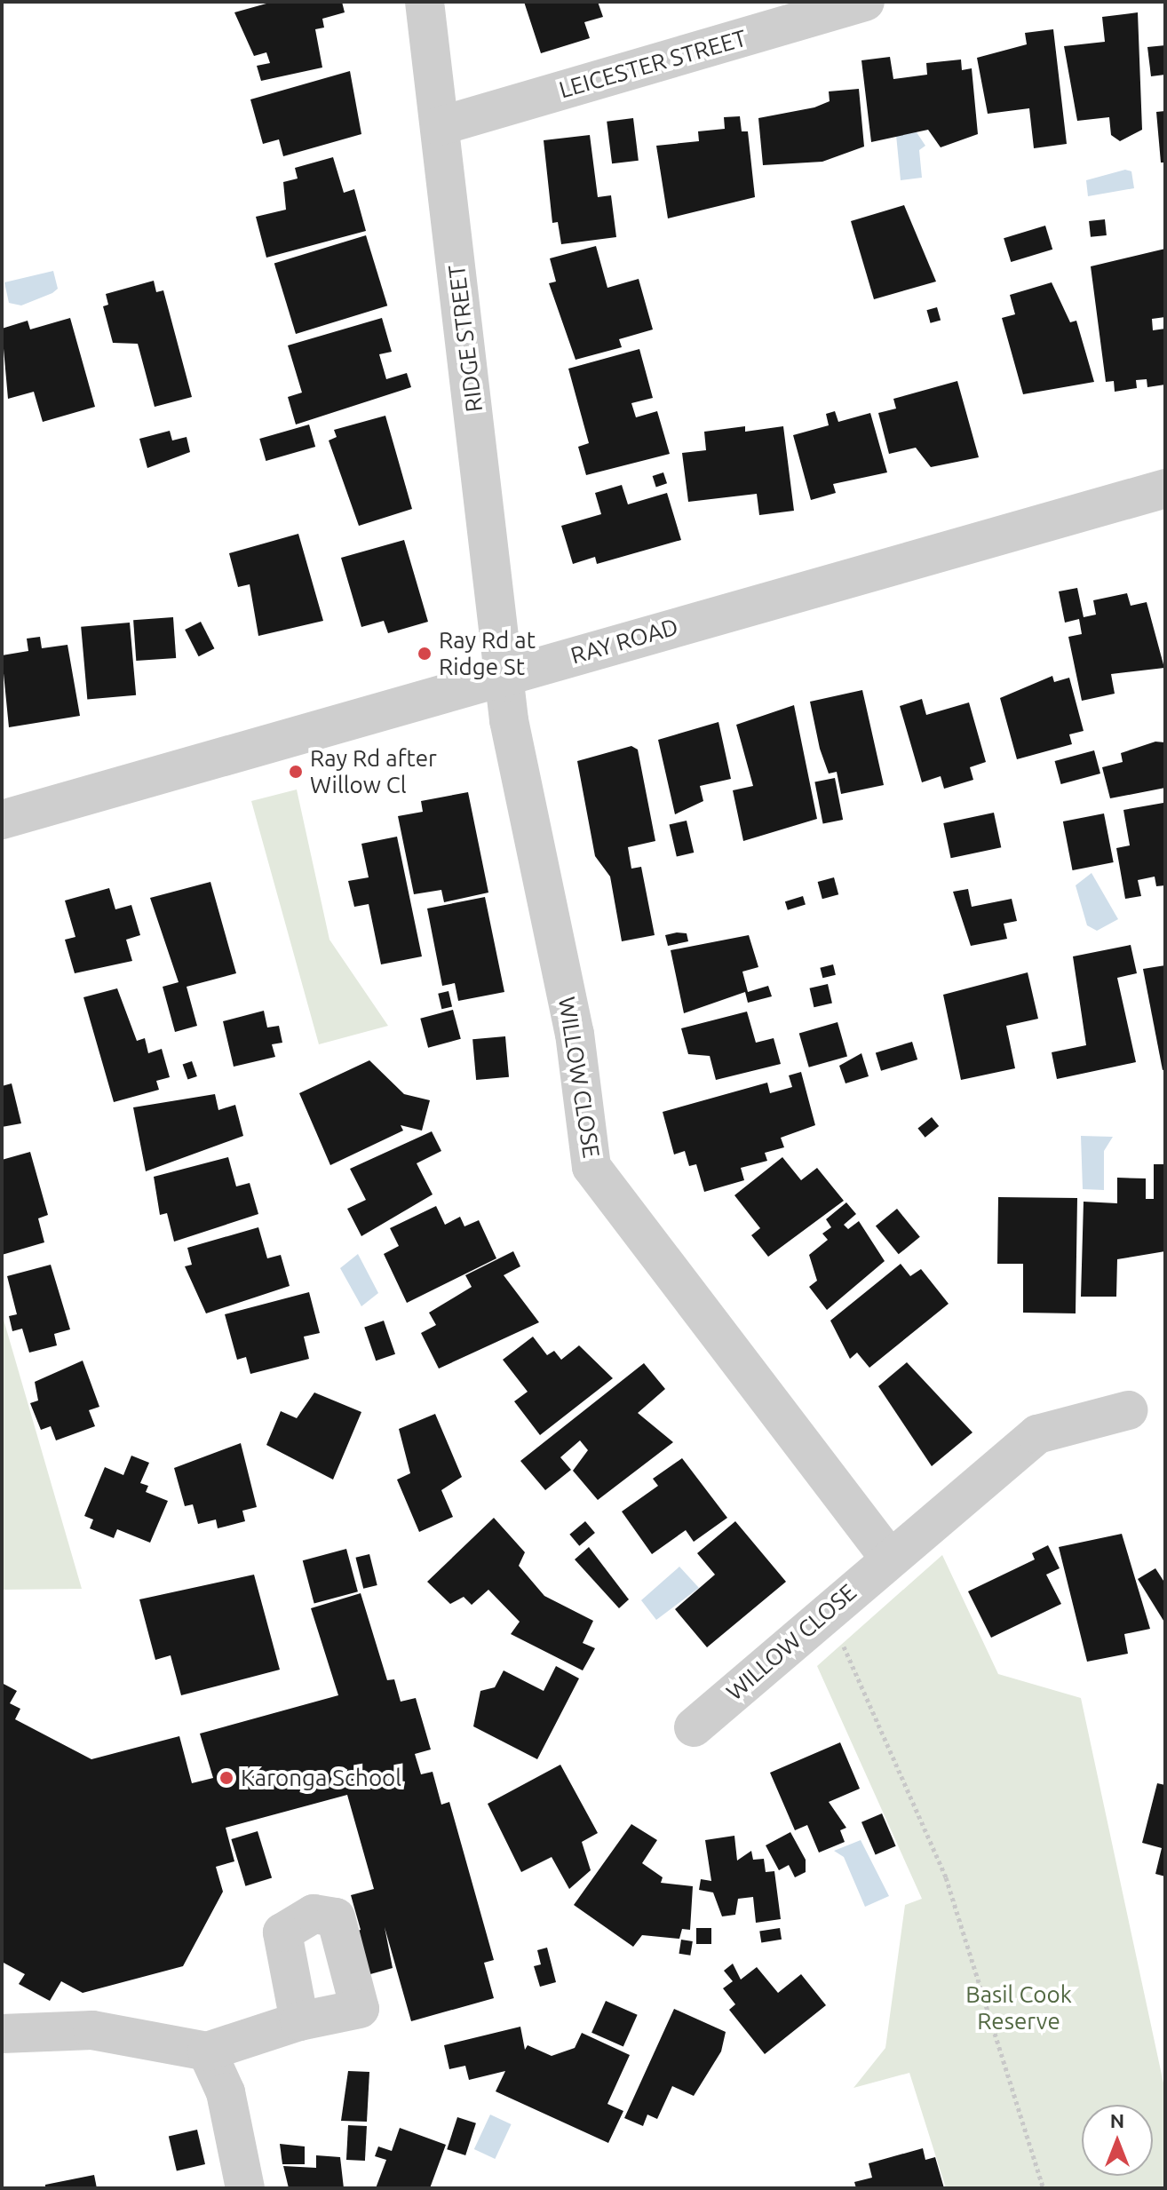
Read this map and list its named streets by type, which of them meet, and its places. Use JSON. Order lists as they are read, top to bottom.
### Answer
{
  "streets": {
    "street": [
      "LEICESTER STREET",
      "RIDGE STREET",
      "RAY ROAD",
      "WILLOW CLOSE"
    ]
  },
  "crossings": [
    ["LEICESTER STREET", "RIDGE STREET"],
    ["RIDGE STREET", "RAY ROAD"],
    ["RIDGE STREET", "WILLOW CLOSE"],
    ["RAY ROAD", "WILLOW CLOSE"]
  ],
  "parks": ["Basil Cook Reserve"],
  "places": ["Ray Rd at Ridge St", "Ray Rd after Willow Cl", "Karonga School"],
  "north": "top"
}
